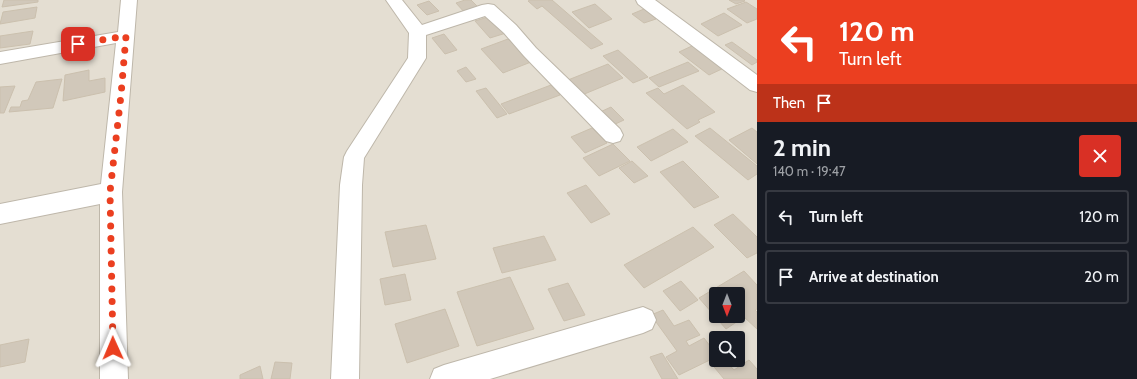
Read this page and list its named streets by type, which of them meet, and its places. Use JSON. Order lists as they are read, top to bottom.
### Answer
{
  "north": "bottom",
  "page": {
    "turn": ["120 m", "Turn left"],
    "then": "Then",
    "heading": ["2 min", "140 m · 19:47"],
    "list": [
      {
        "name": "Turn left",
        "value": "120 m"
      },
      {
        "name": "Arrive at destination",
        "value": "20 m"
      }
    ]
  }
}
